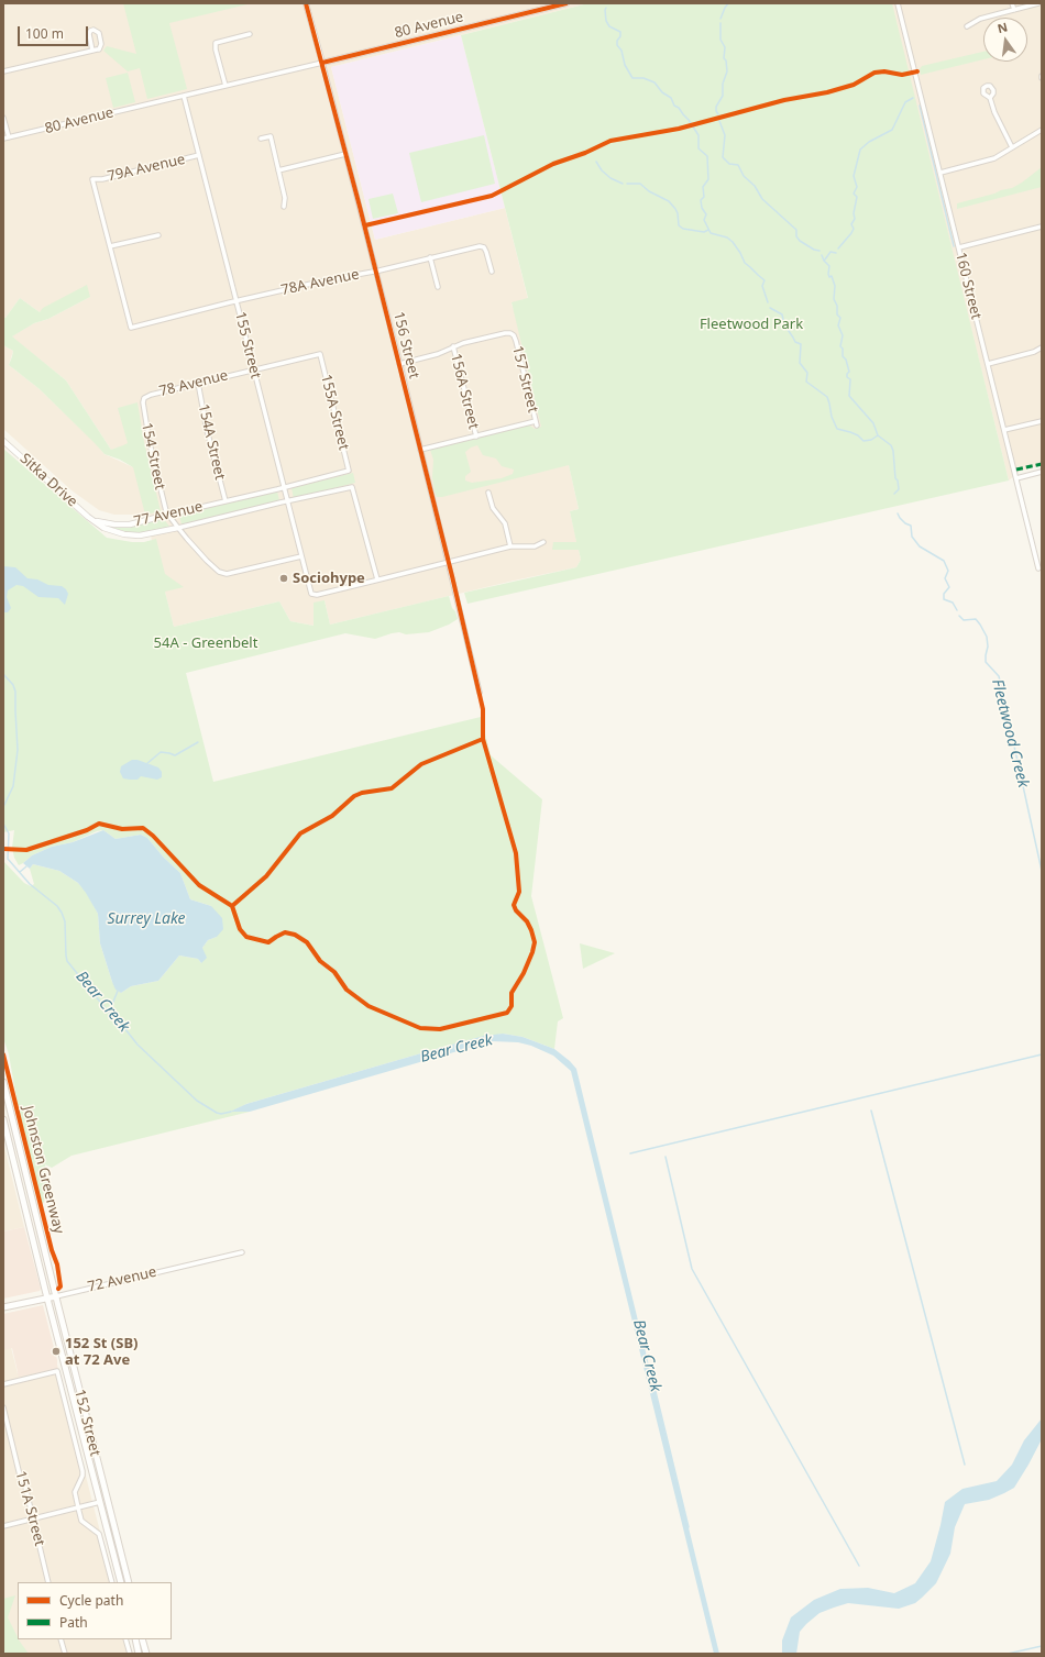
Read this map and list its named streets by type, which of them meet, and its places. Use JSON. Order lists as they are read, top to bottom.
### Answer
{
  "streets": {
    "main road": ["72 Avenue", "152 Street"],
    "street": [
      "80 Avenue",
      "79A Avenue",
      "78A Avenue",
      "160 Street",
      "155 Street",
      "156 Street",
      "157 Street",
      "78 Avenue",
      "156A Street",
      "155A Street",
      "154A Street",
      "154 Street",
      "Sitka Drive",
      "77 Avenue",
      "151A Street"
    ],
    "cycle path": ["Johnston Greenway"]
  },
  "crossings": [
    ["80 Avenue", "155 Street"],
    ["80 Avenue", "156 Street"],
    ["79A Avenue", "78A Avenue"],
    ["79A Avenue", "155 Street"],
    ["78A Avenue", "155 Street"],
    ["78A Avenue", "156 Street"],
    ["155 Street", "78 Avenue"],
    ["155 Street", "154 Street"],
    ["155 Street", "77 Avenue"],
    ["157 Street", "156A Street"],
    ["78 Avenue", "155A Street"],
    ["78 Avenue", "154A Street"],
    ["78 Avenue", "154 Street"],
    ["155A Street", "77 Avenue"],
    ["154A Street", "77 Avenue"],
    ["154 Street", "77 Avenue"],
    ["Sitka Drive", "77 Avenue"],
    ["72 Avenue", "152 Street"]
  ],
  "water": ["Fleetwood Creek", "Surrey Lake", "Bear Creek"],
  "parks": ["Fleetwood Park", "54A - Greenbelt"],
  "places": ["Sociohype", "152 St (SB) at 72 Ave"],
  "legend": ["Cycle path", "Path"],
  "scale_bar": "100 m",
  "north": "top"
}
